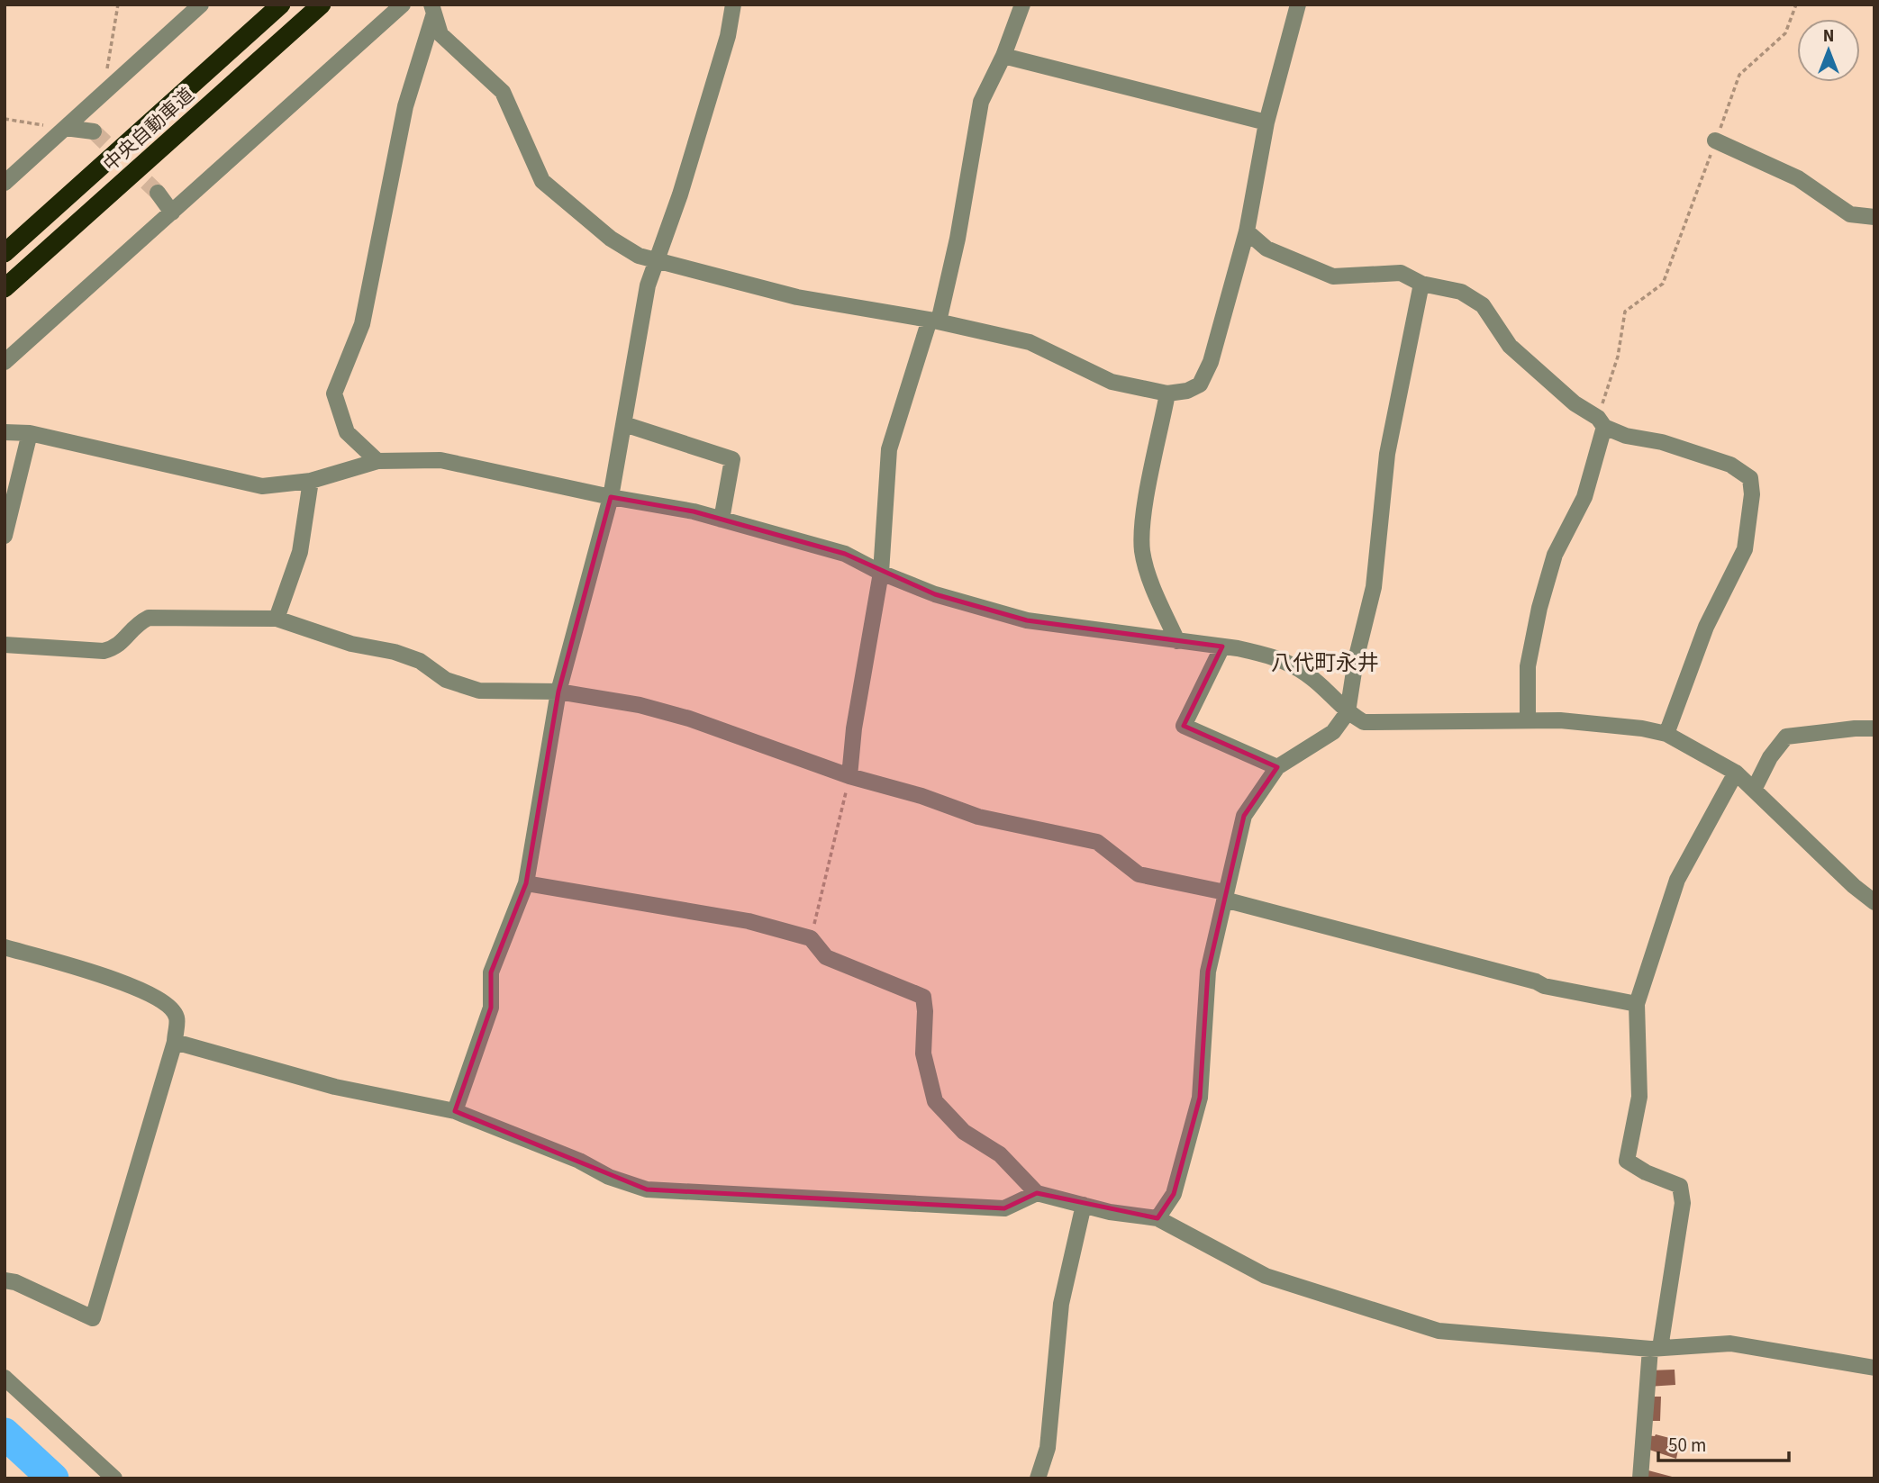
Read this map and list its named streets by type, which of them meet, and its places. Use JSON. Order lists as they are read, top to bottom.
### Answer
{
  "streets": {
    "highway": ["中央自動車道"]
  },
  "districts": ["八代町永井"],
  "scale_bar": "50 m",
  "north": "top"
}
